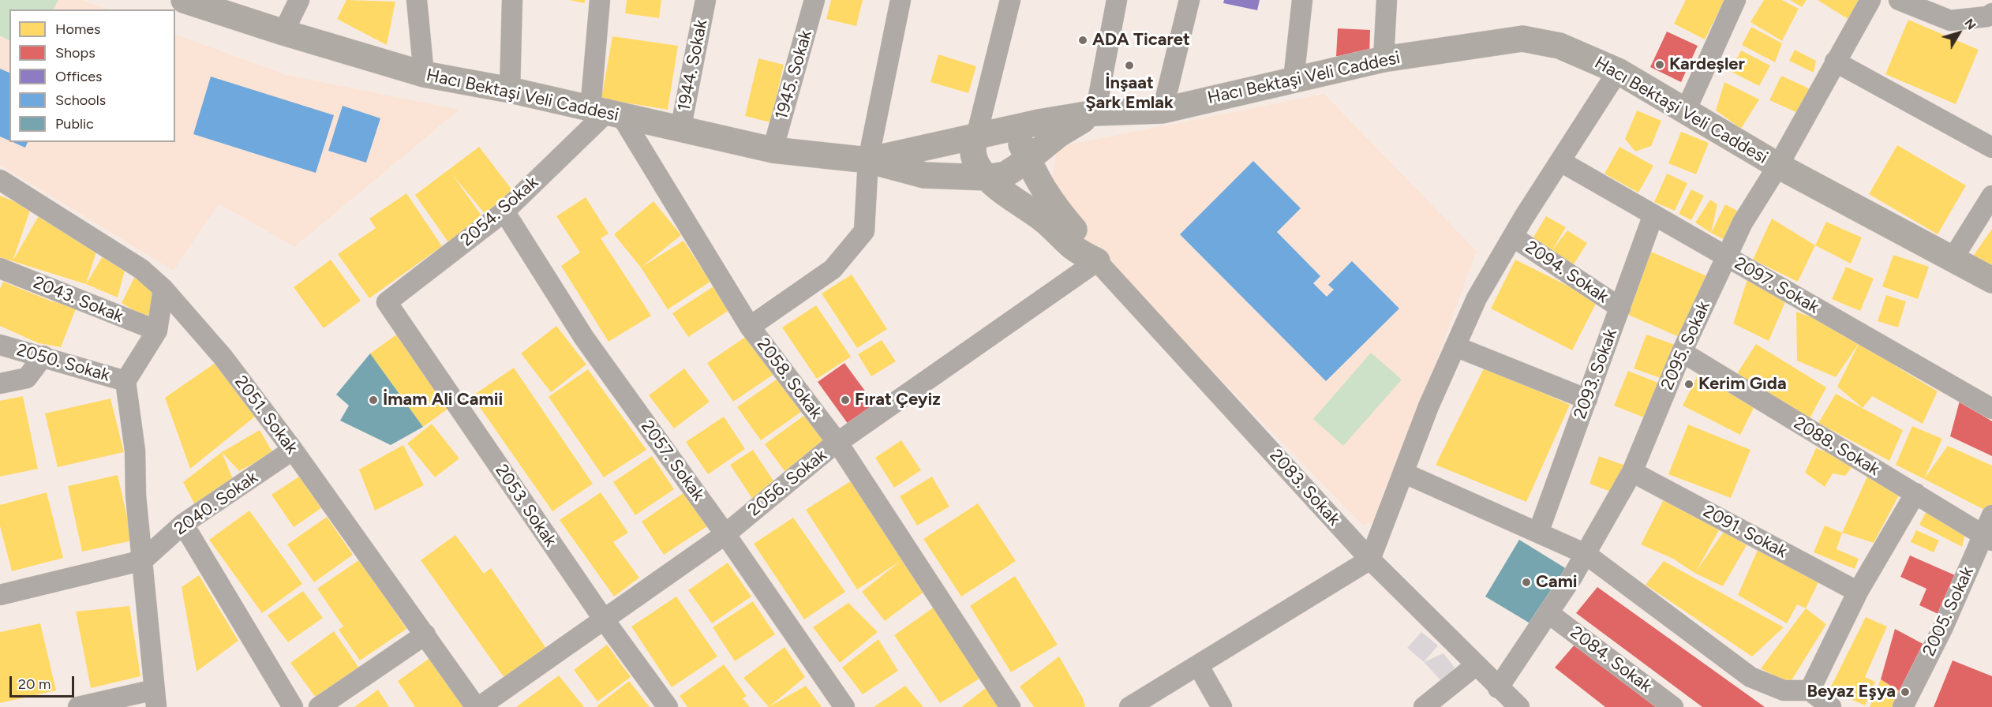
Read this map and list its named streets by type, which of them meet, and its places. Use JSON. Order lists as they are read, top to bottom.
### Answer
{
  "streets": {
    "street": [
      "1944. Sokak",
      "1945. Sokak",
      "Hacı Bektaşi Veli Caddesi",
      "2054. Sokak",
      "2094. Sokak",
      "2097. Sokak",
      "2043. Sokak",
      "2095. Sokak",
      "2050. Sokak",
      "2093. Sokak",
      "2058. Sokak",
      "2051. Sokak",
      "2088. Sokak",
      "2057. Sokak",
      "2056. Sokak",
      "2083. Sokak",
      "2040. Sokak",
      "2053. Sokak",
      "2091. Sokak",
      "2005. Sokak",
      "2084. Sokak"
    ]
  },
  "crossings": [
    ["1944. Sokak", "Hacı Bektaşi Veli Caddesi"],
    ["1945. Sokak", "Hacı Bektaşi Veli Caddesi"],
    ["Hacı Bektaşi Veli Caddesi", "2054. Sokak"],
    ["Hacı Bektaşi Veli Caddesi", "2095. Sokak"],
    ["Hacı Bektaşi Veli Caddesi", "2058. Sokak"],
    ["2054. Sokak", "2058. Sokak"],
    ["2054. Sokak", "2057. Sokak"],
    ["2054. Sokak", "2053. Sokak"],
    ["2094. Sokak", "2093. Sokak"],
    ["2097. Sokak", "2095. Sokak"],
    ["2097. Sokak", "2093. Sokak"],
    ["2095. Sokak", "2088. Sokak"],
    ["2095. Sokak", "2083. Sokak"],
    ["2095. Sokak", "2091. Sokak"],
    ["2095. Sokak", "2084. Sokak"],
    ["2058. Sokak", "2056. Sokak"],
    ["2051. Sokak", "2040. Sokak"],
    ["2088. Sokak", "2005. Sokak"],
    ["2057. Sokak", "2056. Sokak"],
    ["2056. Sokak", "2083. Sokak"],
    ["2056. Sokak", "2053. Sokak"]
  ],
  "places": [
    "ADA Ticaret",
    "Kardeşler",
    "İnşaat Şark Emlak",
    "Kerim Gıda",
    "İmam Ali Camii",
    "Fırat Çeyiz",
    "Cami",
    "Beyaz Eşya"
  ],
  "legend": [
    "Homes",
    "Shops",
    "Offices",
    "Schools",
    "Public"
  ],
  "scale_bar": "20 m",
  "north": "top right"
}
